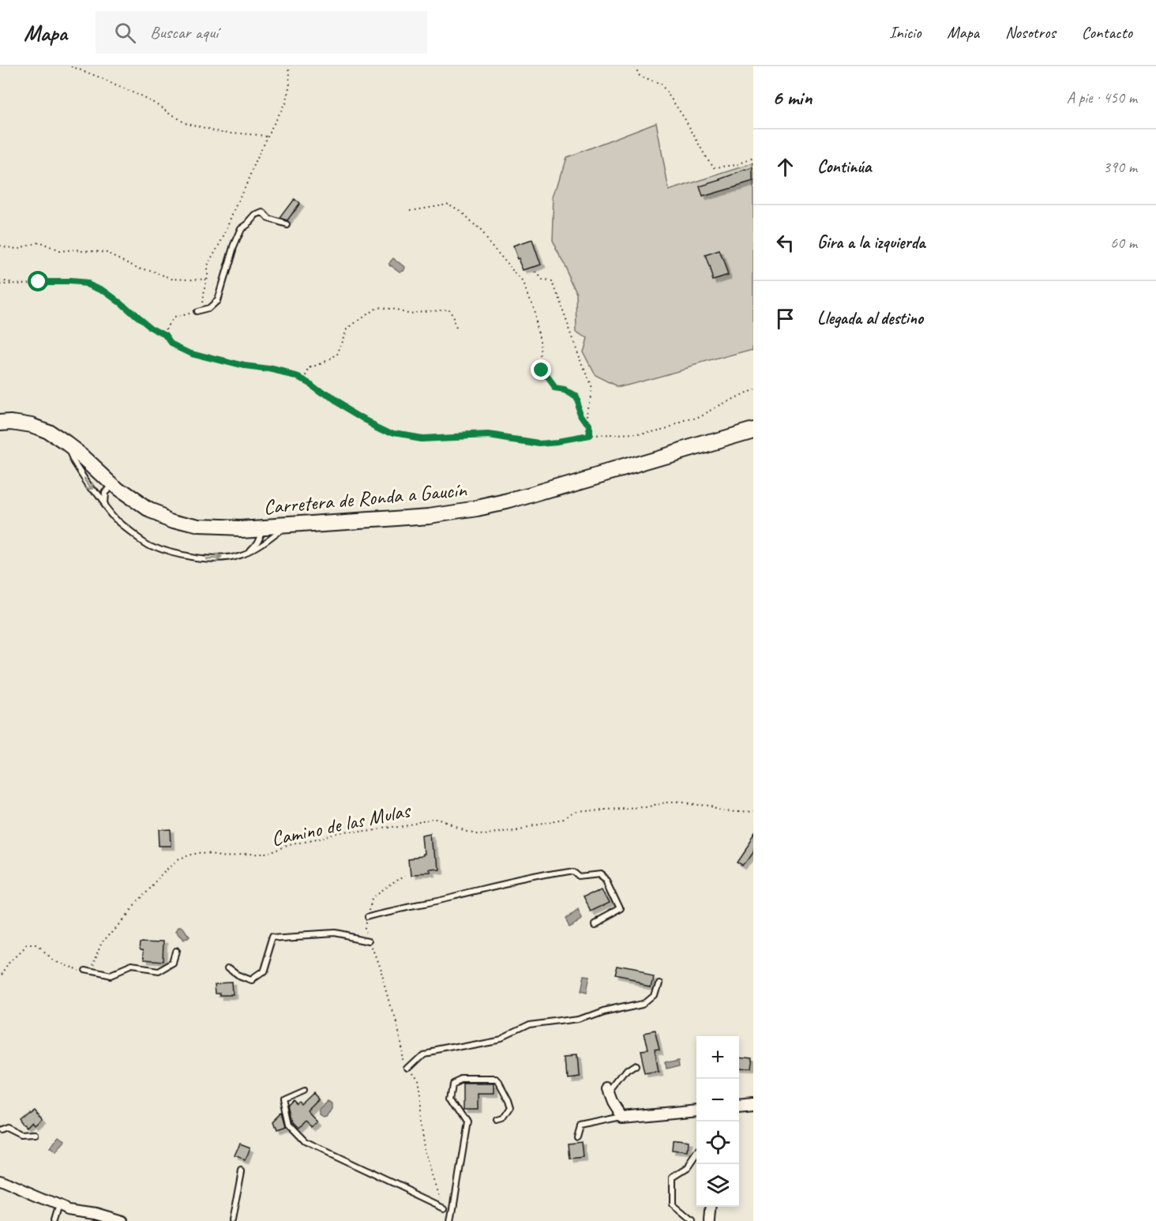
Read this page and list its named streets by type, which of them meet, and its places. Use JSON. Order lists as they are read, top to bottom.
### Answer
{
  "streets": {
    "main road": ["Carretera de Ronda a Gaucín"],
    "path": ["Camino de las Mulas"]
  },
  "page": {
    "header": "Mapa",
    "search": "Buscar aquí",
    "nav": [
      "Inicio",
      "Mapa",
      "Nosotros",
      "Contacto"
    ],
    "heading": ["6 min", "A pie · 450 m"],
    "list": [
      ["Continúa", "390 m"],
      ["Gira a la izquierda", "60 m"],
      "Llegada al destino"
    ],
    "map_buttons": ["+", "−"]
  }
}
